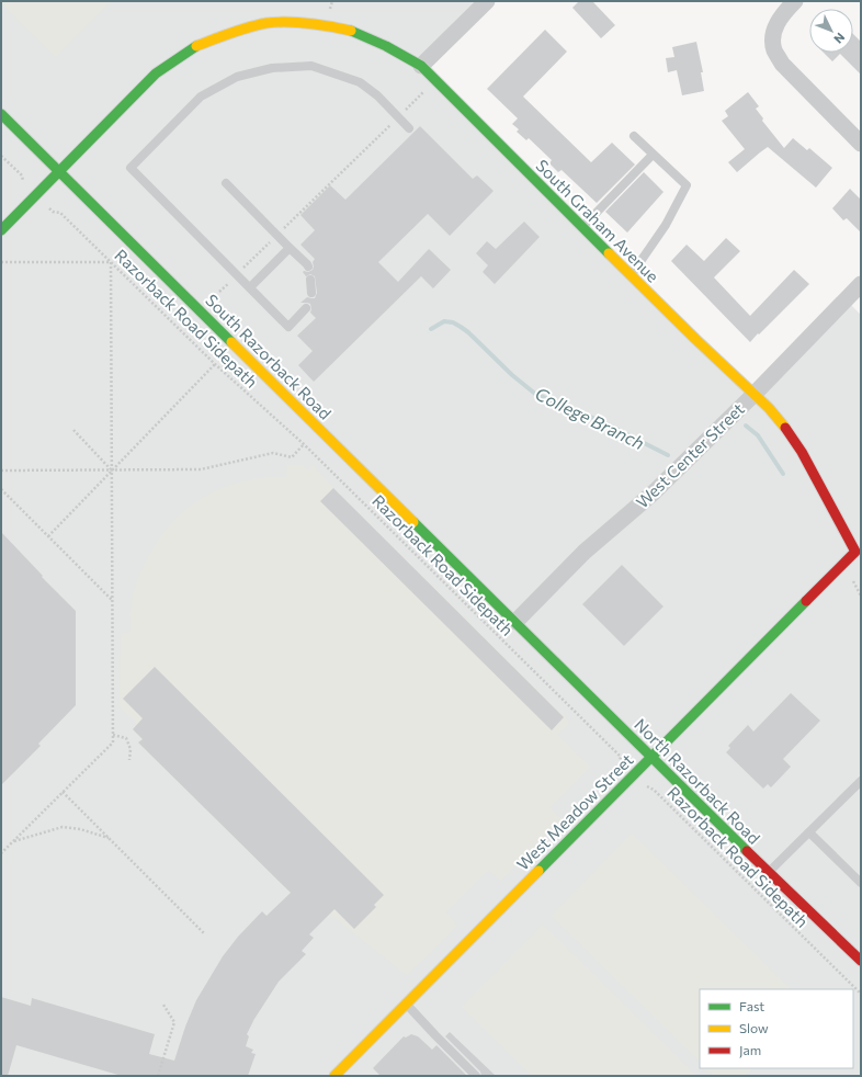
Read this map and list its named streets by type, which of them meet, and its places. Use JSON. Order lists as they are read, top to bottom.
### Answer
{
  "streets": {
    "street": [
      "South Graham Avenue",
      "South Razorback Road",
      "West Center Street",
      "North Razorback Road",
      "West Meadow Street"
    ],
    "path": ["Razorback Road Sidepath"]
  },
  "crossings": [
    ["South Graham Avenue", "Razorback Road Sidepath"],
    ["South Graham Avenue", "South Razorback Road"],
    ["South Graham Avenue", "West Center Street"],
    ["South Graham Avenue", "West Meadow Street"],
    ["Razorback Road Sidepath", "West Meadow Street"],
    ["South Razorback Road", "West Center Street"],
    ["South Razorback Road", "North Razorback Road"],
    ["West Center Street", "North Razorback Road"],
    ["North Razorback Road", "West Meadow Street"]
  ],
  "water": ["College Branch"],
  "legend": ["Fast", "Slow", "Jam"],
  "north": "bottom right"
}
